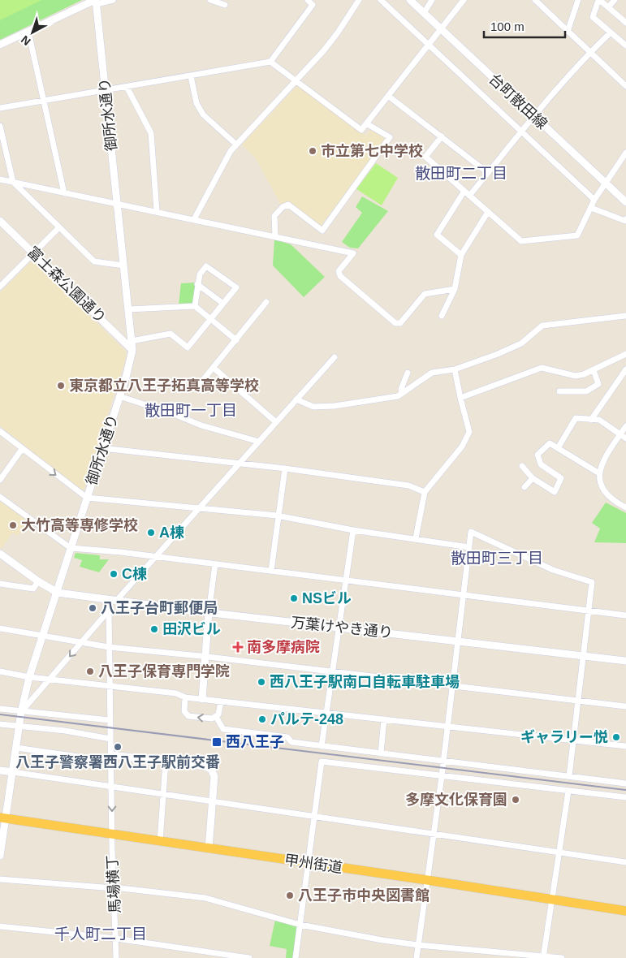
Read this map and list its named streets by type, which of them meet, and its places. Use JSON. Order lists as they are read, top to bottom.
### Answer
{
  "streets": {
    "highway": ["甲州街道"],
    "street": [
      "台町散田線",
      "御所水通り",
      "富士森公園通り",
      "万葉けやき通り",
      "馬場横丁"
    ]
  },
  "crossings": [
    ["御所水通り", "富士森公園通り"],
    ["御所水通り", "万葉けやき通り"],
    ["御所水通り", "甲州街道"],
    ["万葉けやき通り", "馬場横丁"],
    ["甲州街道", "馬場横丁"]
  ],
  "districts": [
    "散田町二丁目",
    "散田町一丁目",
    "散田町三丁目",
    "千人町二丁目"
  ],
  "places": {
    "other": [
      "市立第七中学校",
      "東京都立八王子拓真高等学校",
      "大竹高等専修学校",
      "A棟",
      "C棟",
      "NSビル",
      "八王子台町郵便局",
      "田沢ビル",
      "八王子保育専門学院",
      "西八王子駅南口自転車駐車場",
      "パルテ-248",
      "ギャラリー悦",
      "八王子警察署西八王子駅前交番",
      "多摩文化保育園",
      "八王子市中央図書館"
    ],
    "health": ["南多摩病院"],
    "transit": ["西八王子"]
  },
  "scale_bar": "100 m",
  "north": "bottom left"
}
